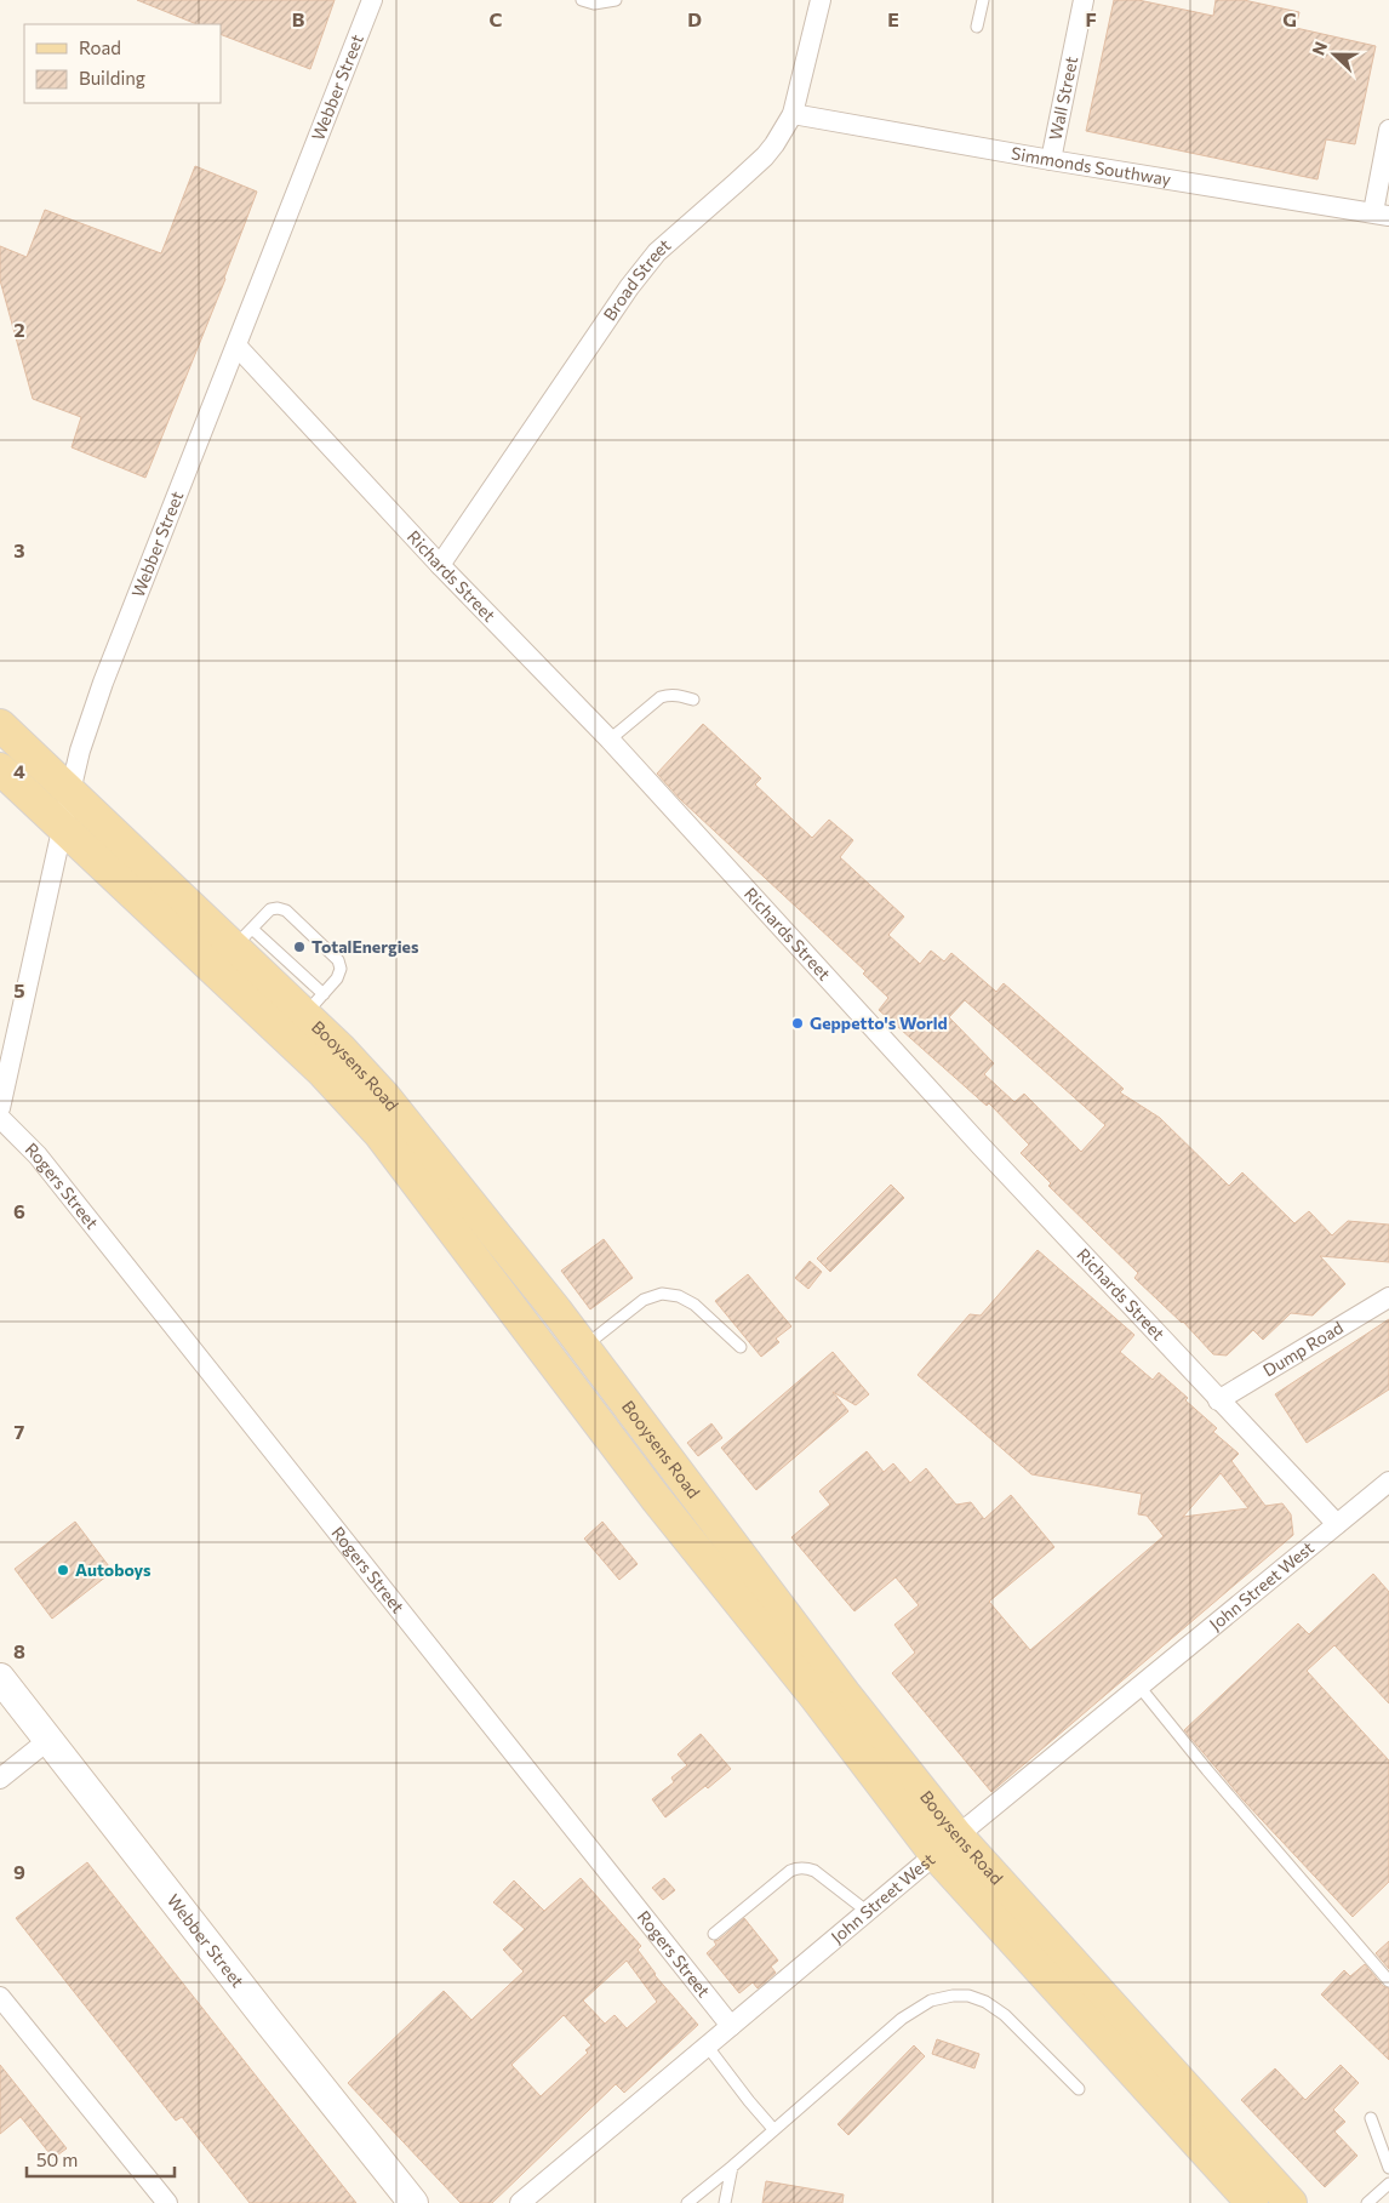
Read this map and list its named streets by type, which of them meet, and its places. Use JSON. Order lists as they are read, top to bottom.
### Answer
{
  "streets": {
    "main road": ["Booysens Road"],
    "street": [
      "Webber Street",
      "Wall Street",
      "Simmonds Southway",
      "Broad Street",
      "Richards Street",
      "Rogers Street",
      "Dump Road",
      "John Street West"
    ]
  },
  "crossings": [
    ["Webber Street", "Richards Street"],
    ["Webber Street", "Booysens Road"],
    ["Wall Street", "Simmonds Southway"],
    ["Simmonds Southway", "Broad Street"],
    ["Broad Street", "Richards Street"],
    ["Richards Street", "Dump Road"],
    ["Richards Street", "John Street West"],
    ["Booysens Road", "John Street West"],
    ["Rogers Street", "John Street West"]
  ],
  "places": ["TotalEnergies", "Geppetto's World", "Autoboys"],
  "legend": ["Road", "Building"],
  "scale_bar": "50 m",
  "north": "left",
  "grid": {
    "columns": [
      "B",
      "C",
      "D",
      "E",
      "F",
      "G"
    ],
    "rows": [
      "2",
      "3",
      "4",
      "5",
      "6",
      "7",
      "8",
      "9"
    ]
  }
}
